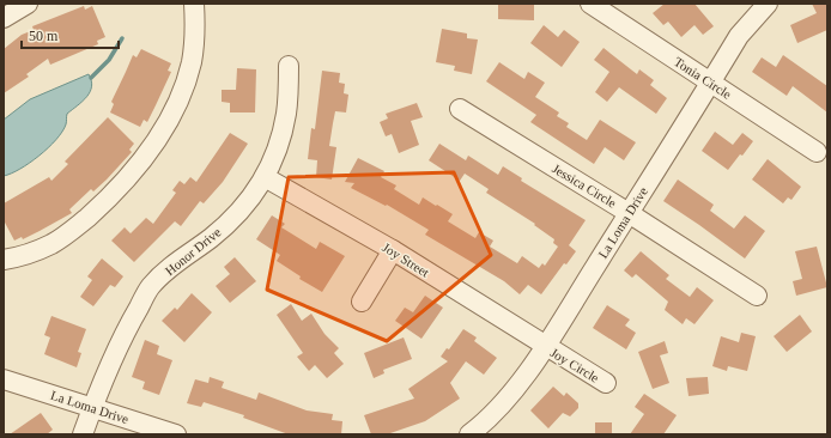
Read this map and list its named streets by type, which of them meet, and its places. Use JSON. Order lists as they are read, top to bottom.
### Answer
{
  "streets": {
    "street": [
      "Tonia Circle",
      "Jessica Circle",
      "La Loma Drive",
      "Honor Drive",
      "Joy Street",
      "Joy Circle"
    ]
  },
  "crossings": [
    ["Tonia Circle", "La Loma Drive"],
    ["Jessica Circle", "La Loma Drive"],
    ["La Loma Drive", "Honor Drive"],
    ["La Loma Drive", "Joy Street"],
    ["La Loma Drive", "Joy Circle"],
    ["Honor Drive", "Joy Street"],
    ["Joy Street", "Joy Circle"]
  ],
  "scale_bar": "50 m"
}
